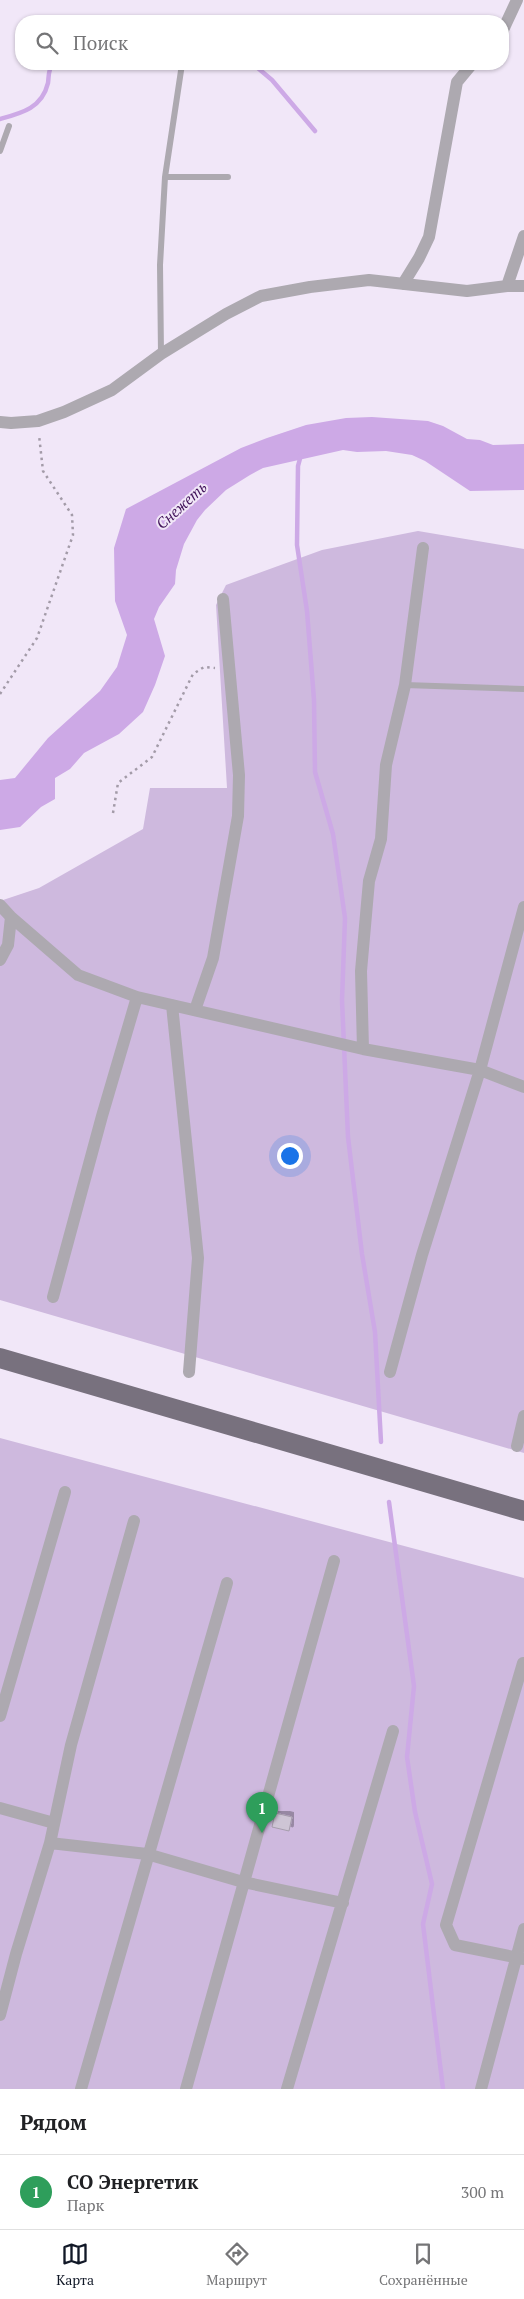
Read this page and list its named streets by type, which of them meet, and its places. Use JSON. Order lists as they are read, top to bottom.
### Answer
{
  "water": ["Снежеть"],
  "page": {
    "search": "Поиск",
    "pins": "1",
    "heading": "Рядом",
    "list": [
      {
        "mark": "1",
        "name": "СО Энергетик",
        "note": "Парк",
        "value": "300 m"
      }
    ],
    "nav": ["Карта", "Маршрут", "Сохранённые"]
  }
}
